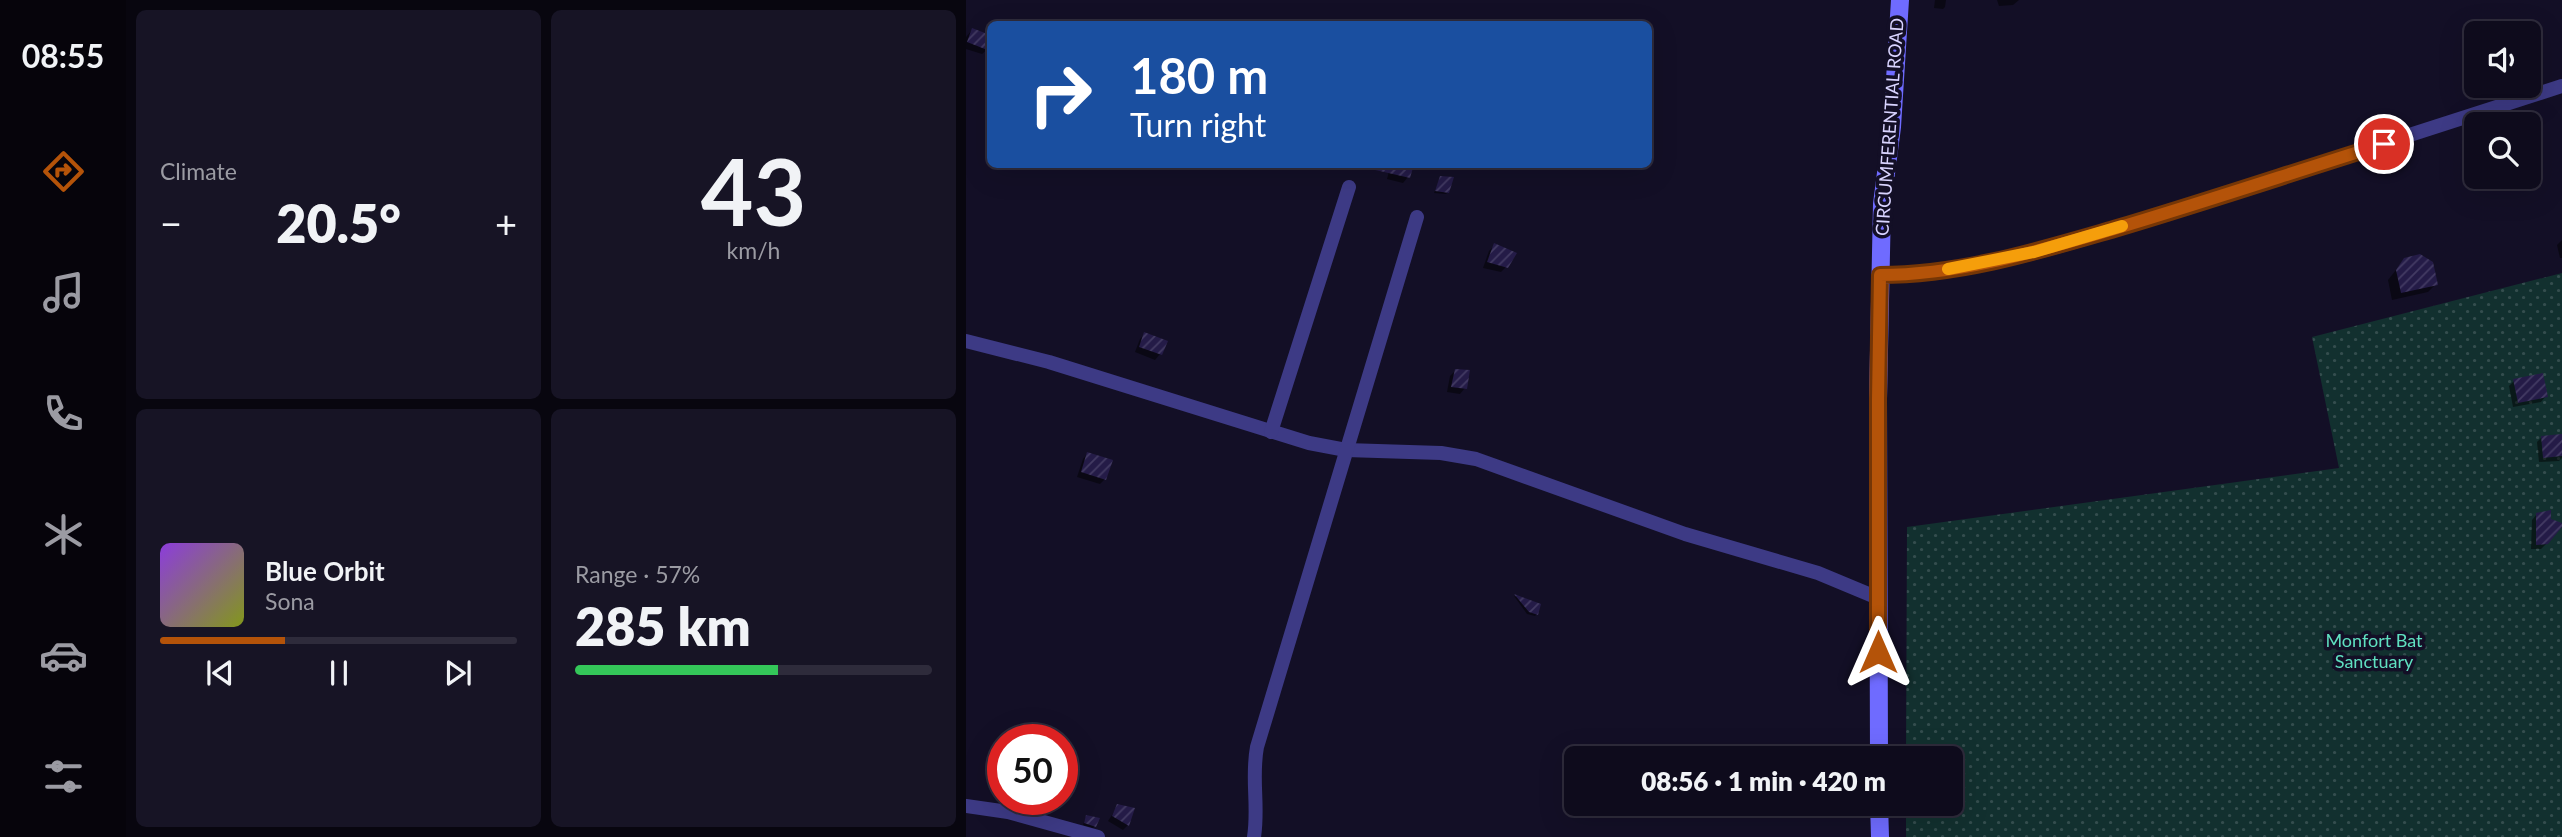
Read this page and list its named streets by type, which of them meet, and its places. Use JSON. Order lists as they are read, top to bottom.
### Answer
{
  "streets": {
    "main road": ["CIRCUMFERENTIAL ROAD"]
  },
  "parks": ["Monfort Bat Sanctuary"],
  "page": {
    "tabs": "08:55",
    "tile": [
      "Climate",
      ["43", "km/h"],
      ["Range · 57%", "285 km"]
    ],
    "turn": ["180 m", "Turn right"],
    "heat": ["−", "20.5°", "+"],
    "song": ["Blue Orbit", "Sona"],
    "limit": "50",
    "trip": "08:56 · 1 min · 420 m"
  }
}
